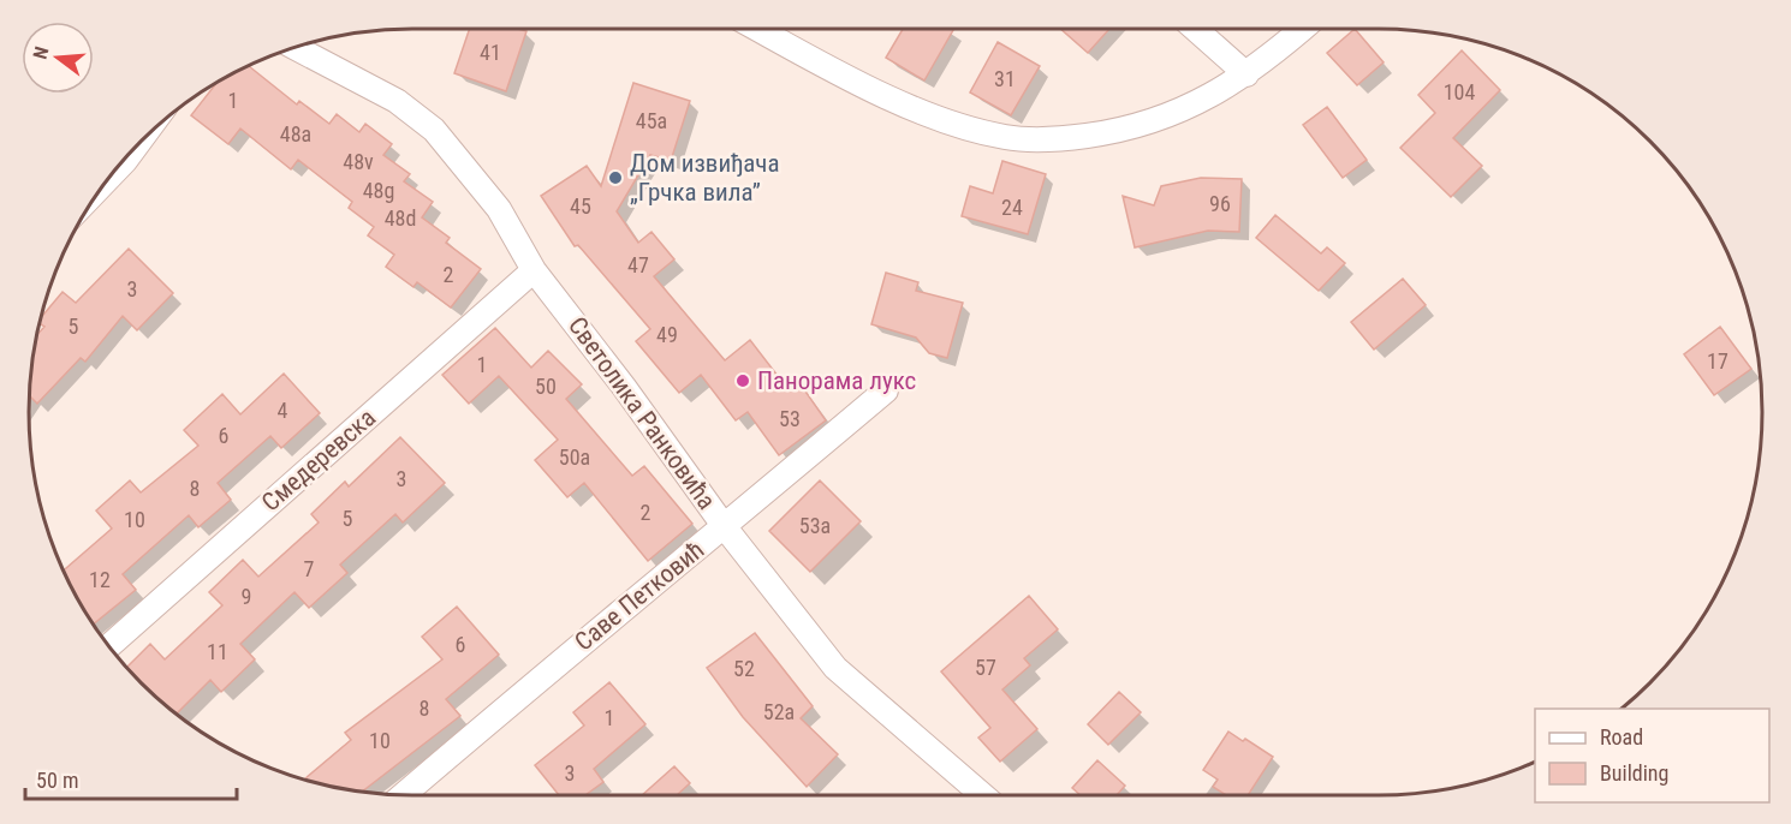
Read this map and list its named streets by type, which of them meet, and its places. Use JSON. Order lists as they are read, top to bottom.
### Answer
{
  "streets": {
    "street": ["Светолика Ранковића", "Смедеревска", "Саве Петковић"]
  },
  "crossings": [
    ["Светолика Ранковића", "Смедеревска"],
    ["Светолика Ранковића", "Саве Петковић"]
  ],
  "places": ["Дом извиђача „Грчка вила”", "Панорама лукс"],
  "house_numbers": [
    "41",
    "31",
    "104",
    "1",
    "45a",
    "48a",
    "48v",
    "48g",
    "96",
    "45",
    "24",
    "48d",
    "47",
    "2",
    "3",
    "5",
    "49",
    "17",
    "1",
    "50",
    "4",
    "53",
    "6",
    "50a",
    "3",
    "8",
    "2",
    "5",
    "10",
    "53a",
    "7",
    "12",
    "9",
    "6",
    "11",
    "57",
    "52",
    "8",
    "52a",
    "1",
    "10",
    "3"
  ],
  "legend": ["Road", "Building"],
  "scale_bar": "50 m",
  "north": "left"
}
